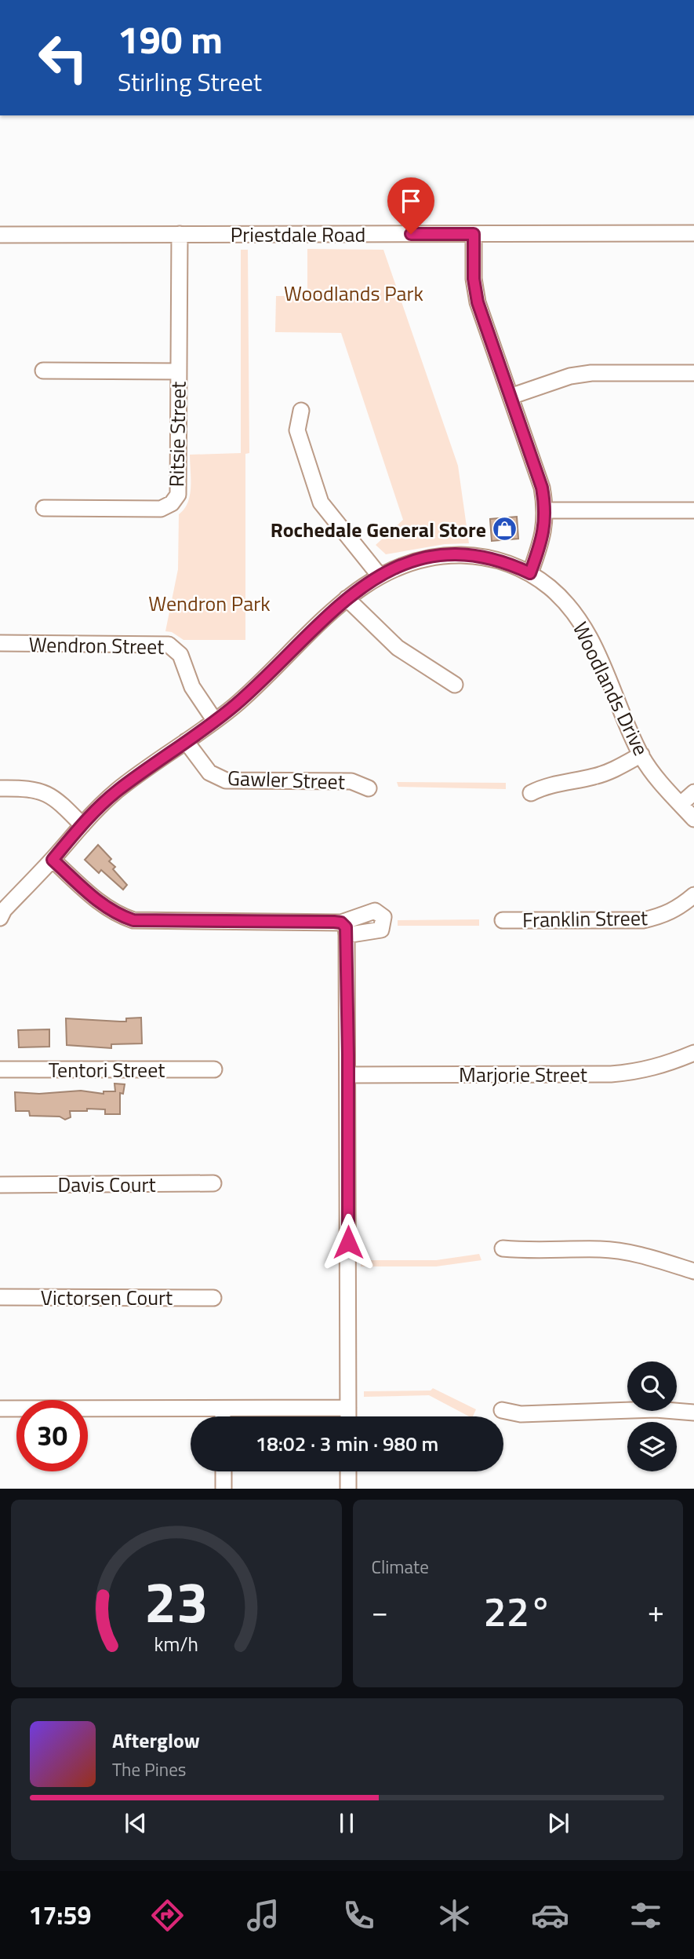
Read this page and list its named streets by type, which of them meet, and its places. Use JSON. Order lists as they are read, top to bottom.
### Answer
{
  "streets": {
    "street": [
      "Priestdale Road",
      "Ritsie Street",
      "Wendron Street",
      "Woodlands Drive",
      "Gawler Street",
      "Franklin Street",
      "Tentori Street",
      "Marjorie Street",
      "Davis Court",
      "Victorsen Court"
    ]
  },
  "crossings": [
    ["Priestdale Road", "Ritsie Street"],
    ["Wendron Street", "Woodlands Drive"],
    ["Woodlands Drive", "Gawler Street"]
  ],
  "parks": ["Woodlands Park", "Wendron Park"],
  "places": {
    "shop": ["Rochedale General Store"]
  },
  "page": {
    "turn": ["190 m", "Stirling Street"],
    "limit": "30",
    "trip": "18:02 · 3 min · 980 m",
    "tile": "Climate",
    "heat": ["−", "22°", "+"],
    "song": ["Afterglow", "The Pines"],
    "tabs": "17:59",
    "gauge": ["23", "km/h"]
  }
}
